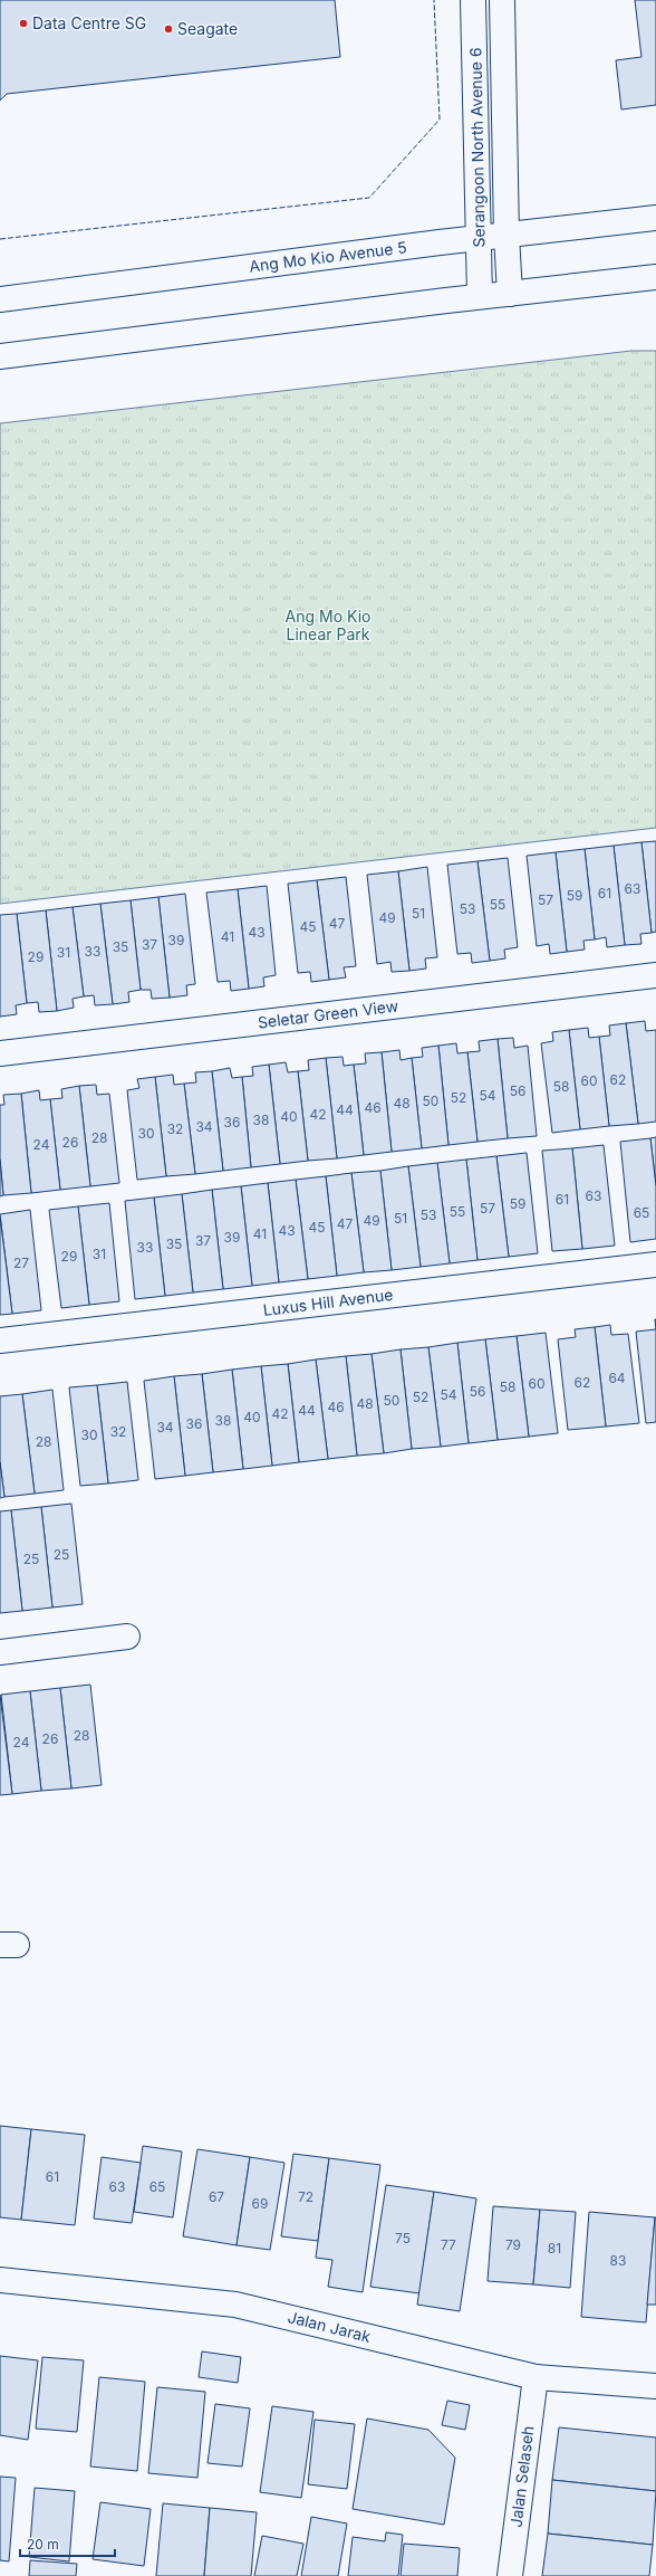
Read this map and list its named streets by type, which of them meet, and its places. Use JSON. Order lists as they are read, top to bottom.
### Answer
{
  "streets": {
    "street": [
      "Serangoon North Avenue 6",
      "Ang Mo Kio Avenue 5",
      "Seletar Green View",
      "Luxus Hill Avenue",
      "Jalan Jarak",
      "Jalan Selaseh"
    ]
  },
  "crossings": [
    ["Serangoon North Avenue 6", "Ang Mo Kio Avenue 5"],
    ["Jalan Jarak", "Jalan Selaseh"]
  ],
  "parks": ["Ang Mo Kio Linear Park"],
  "places": ["Data Centre SG", "Seagate"],
  "house_numbers": [
    "63",
    "61",
    "59",
    "57",
    "55",
    "53",
    "51",
    "49",
    "47",
    "45",
    "43",
    "41",
    "39",
    "37",
    "35",
    "33",
    "31",
    "29",
    "62",
    "60",
    "58",
    "56",
    "54",
    "52",
    "50",
    "48",
    "46",
    "44",
    "42",
    "40",
    "38",
    "36",
    "34",
    "32",
    "30",
    "28",
    "26",
    "24",
    "63",
    "61",
    "59",
    "57",
    "55",
    "65",
    "53",
    "51",
    "49",
    "47",
    "45",
    "43",
    "41",
    "39",
    "37",
    "35",
    "33",
    "31",
    "29",
    "27",
    "64",
    "62",
    "60",
    "58",
    "56",
    "54",
    "52",
    "50",
    "48",
    "46",
    "44",
    "42",
    "40",
    "38",
    "36",
    "34",
    "32",
    "30",
    "28",
    "25",
    "25",
    "28",
    "26",
    "24",
    "61",
    "63",
    "65",
    "67",
    "72",
    "69",
    "75",
    "77",
    "79",
    "81",
    "83"
  ],
  "scale_bar": "20 m"
}
